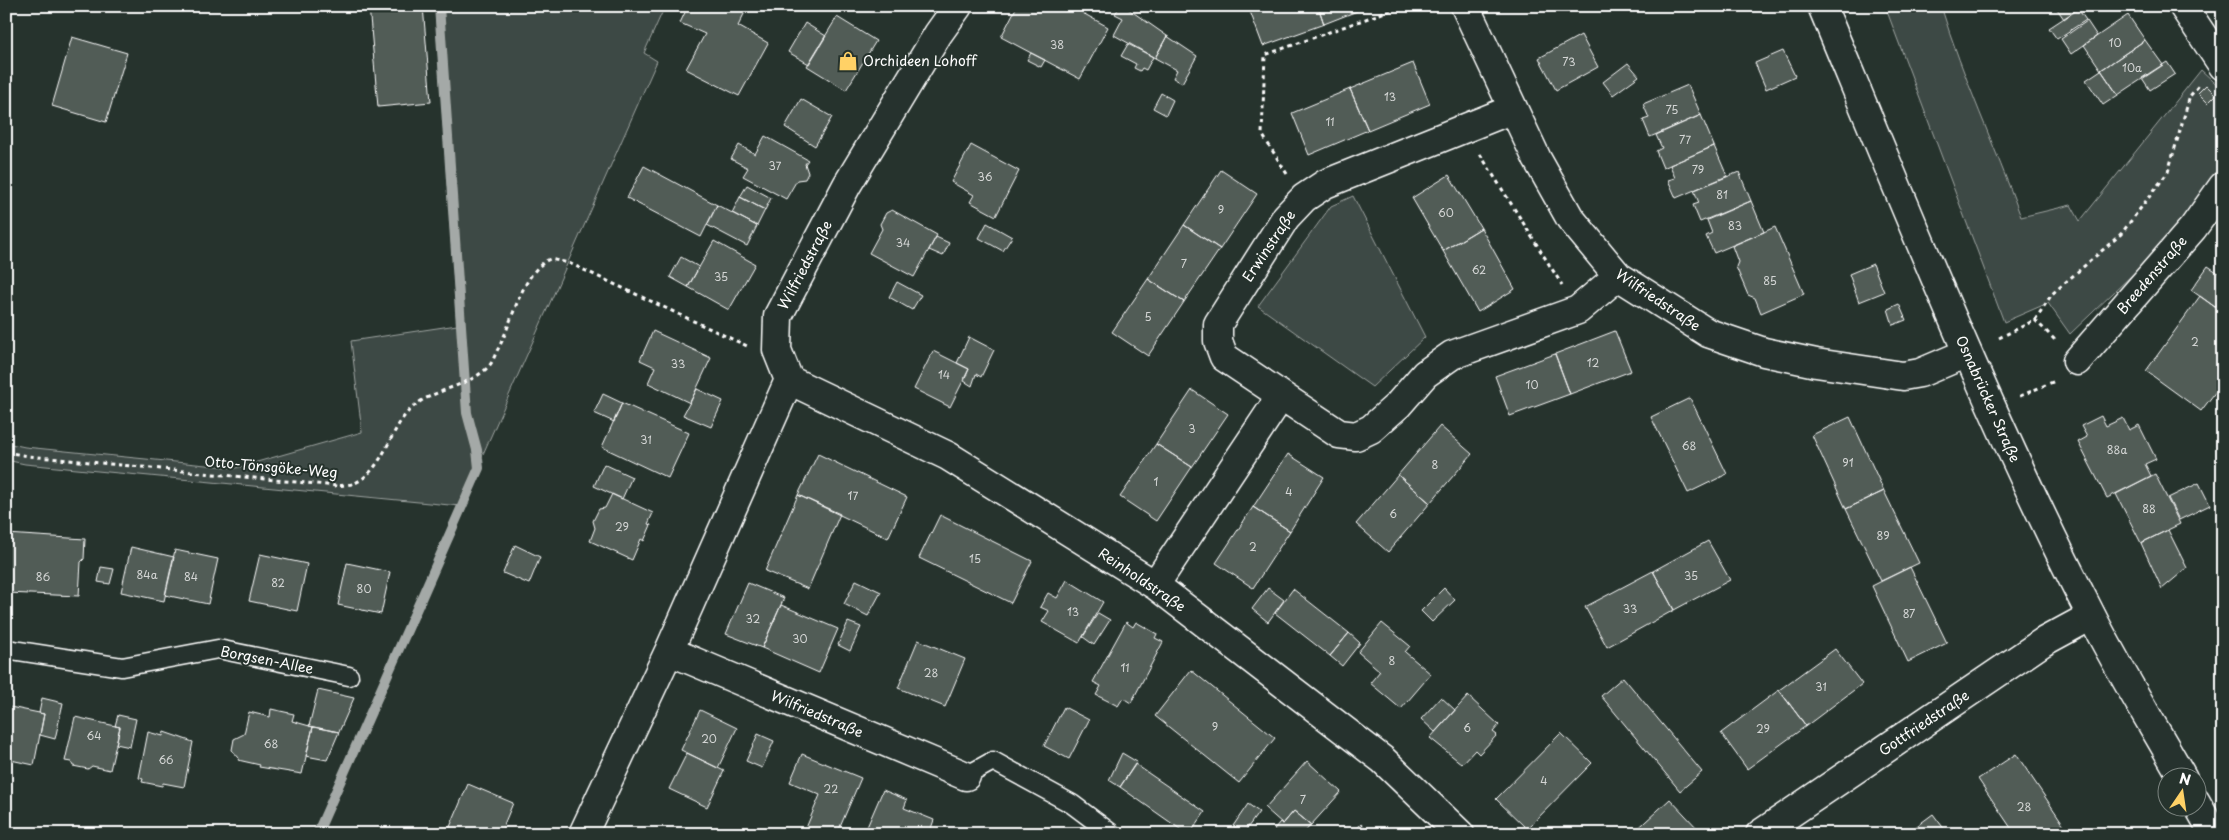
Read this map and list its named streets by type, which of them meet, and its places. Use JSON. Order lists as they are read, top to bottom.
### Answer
{
  "streets": {
    "street": [
      "Erwinstraße",
      "Wilfriedstraße",
      "Breedenstraße",
      "Osnabrücker Straße",
      "Reinholdstraße",
      "Gottfriedstraße"
    ],
    "lane": ["Borgsen-Allee"],
    "path": ["Otto-Tönsgöke-Weg"]
  },
  "crossings": [
    ["Erwinstraße", "Wilfriedstraße"],
    ["Wilfriedstraße", "Osnabrücker Straße"],
    ["Wilfriedstraße", "Otto-Tönsgöke-Weg"],
    ["Wilfriedstraße", "Reinholdstraße"],
    ["Osnabrücker Straße", "Gottfriedstraße"]
  ],
  "places": {
    "shop": ["Orchideen Lohoff"]
  },
  "house_numbers": [
    "10",
    "38",
    "73",
    "10a",
    "13",
    "75",
    "11",
    "77",
    "37",
    "79",
    "36",
    "81",
    "9",
    "60",
    "83",
    "34",
    "7",
    "62",
    "35",
    "85",
    "5",
    "2",
    "12",
    "33",
    "14",
    "10",
    "3",
    "31",
    "68",
    "88a",
    "91",
    "8",
    "1",
    "4",
    "17",
    "88",
    "6",
    "29",
    "89",
    "2",
    "15",
    "84a",
    "35",
    "86",
    "84",
    "82",
    "80",
    "33",
    "13",
    "87",
    "32",
    "30",
    "8",
    "11",
    "28",
    "31",
    "9",
    "6",
    "29",
    "64",
    "20",
    "68",
    "66",
    "4",
    "22",
    "7",
    "28"
  ],
  "north": "top"
}
